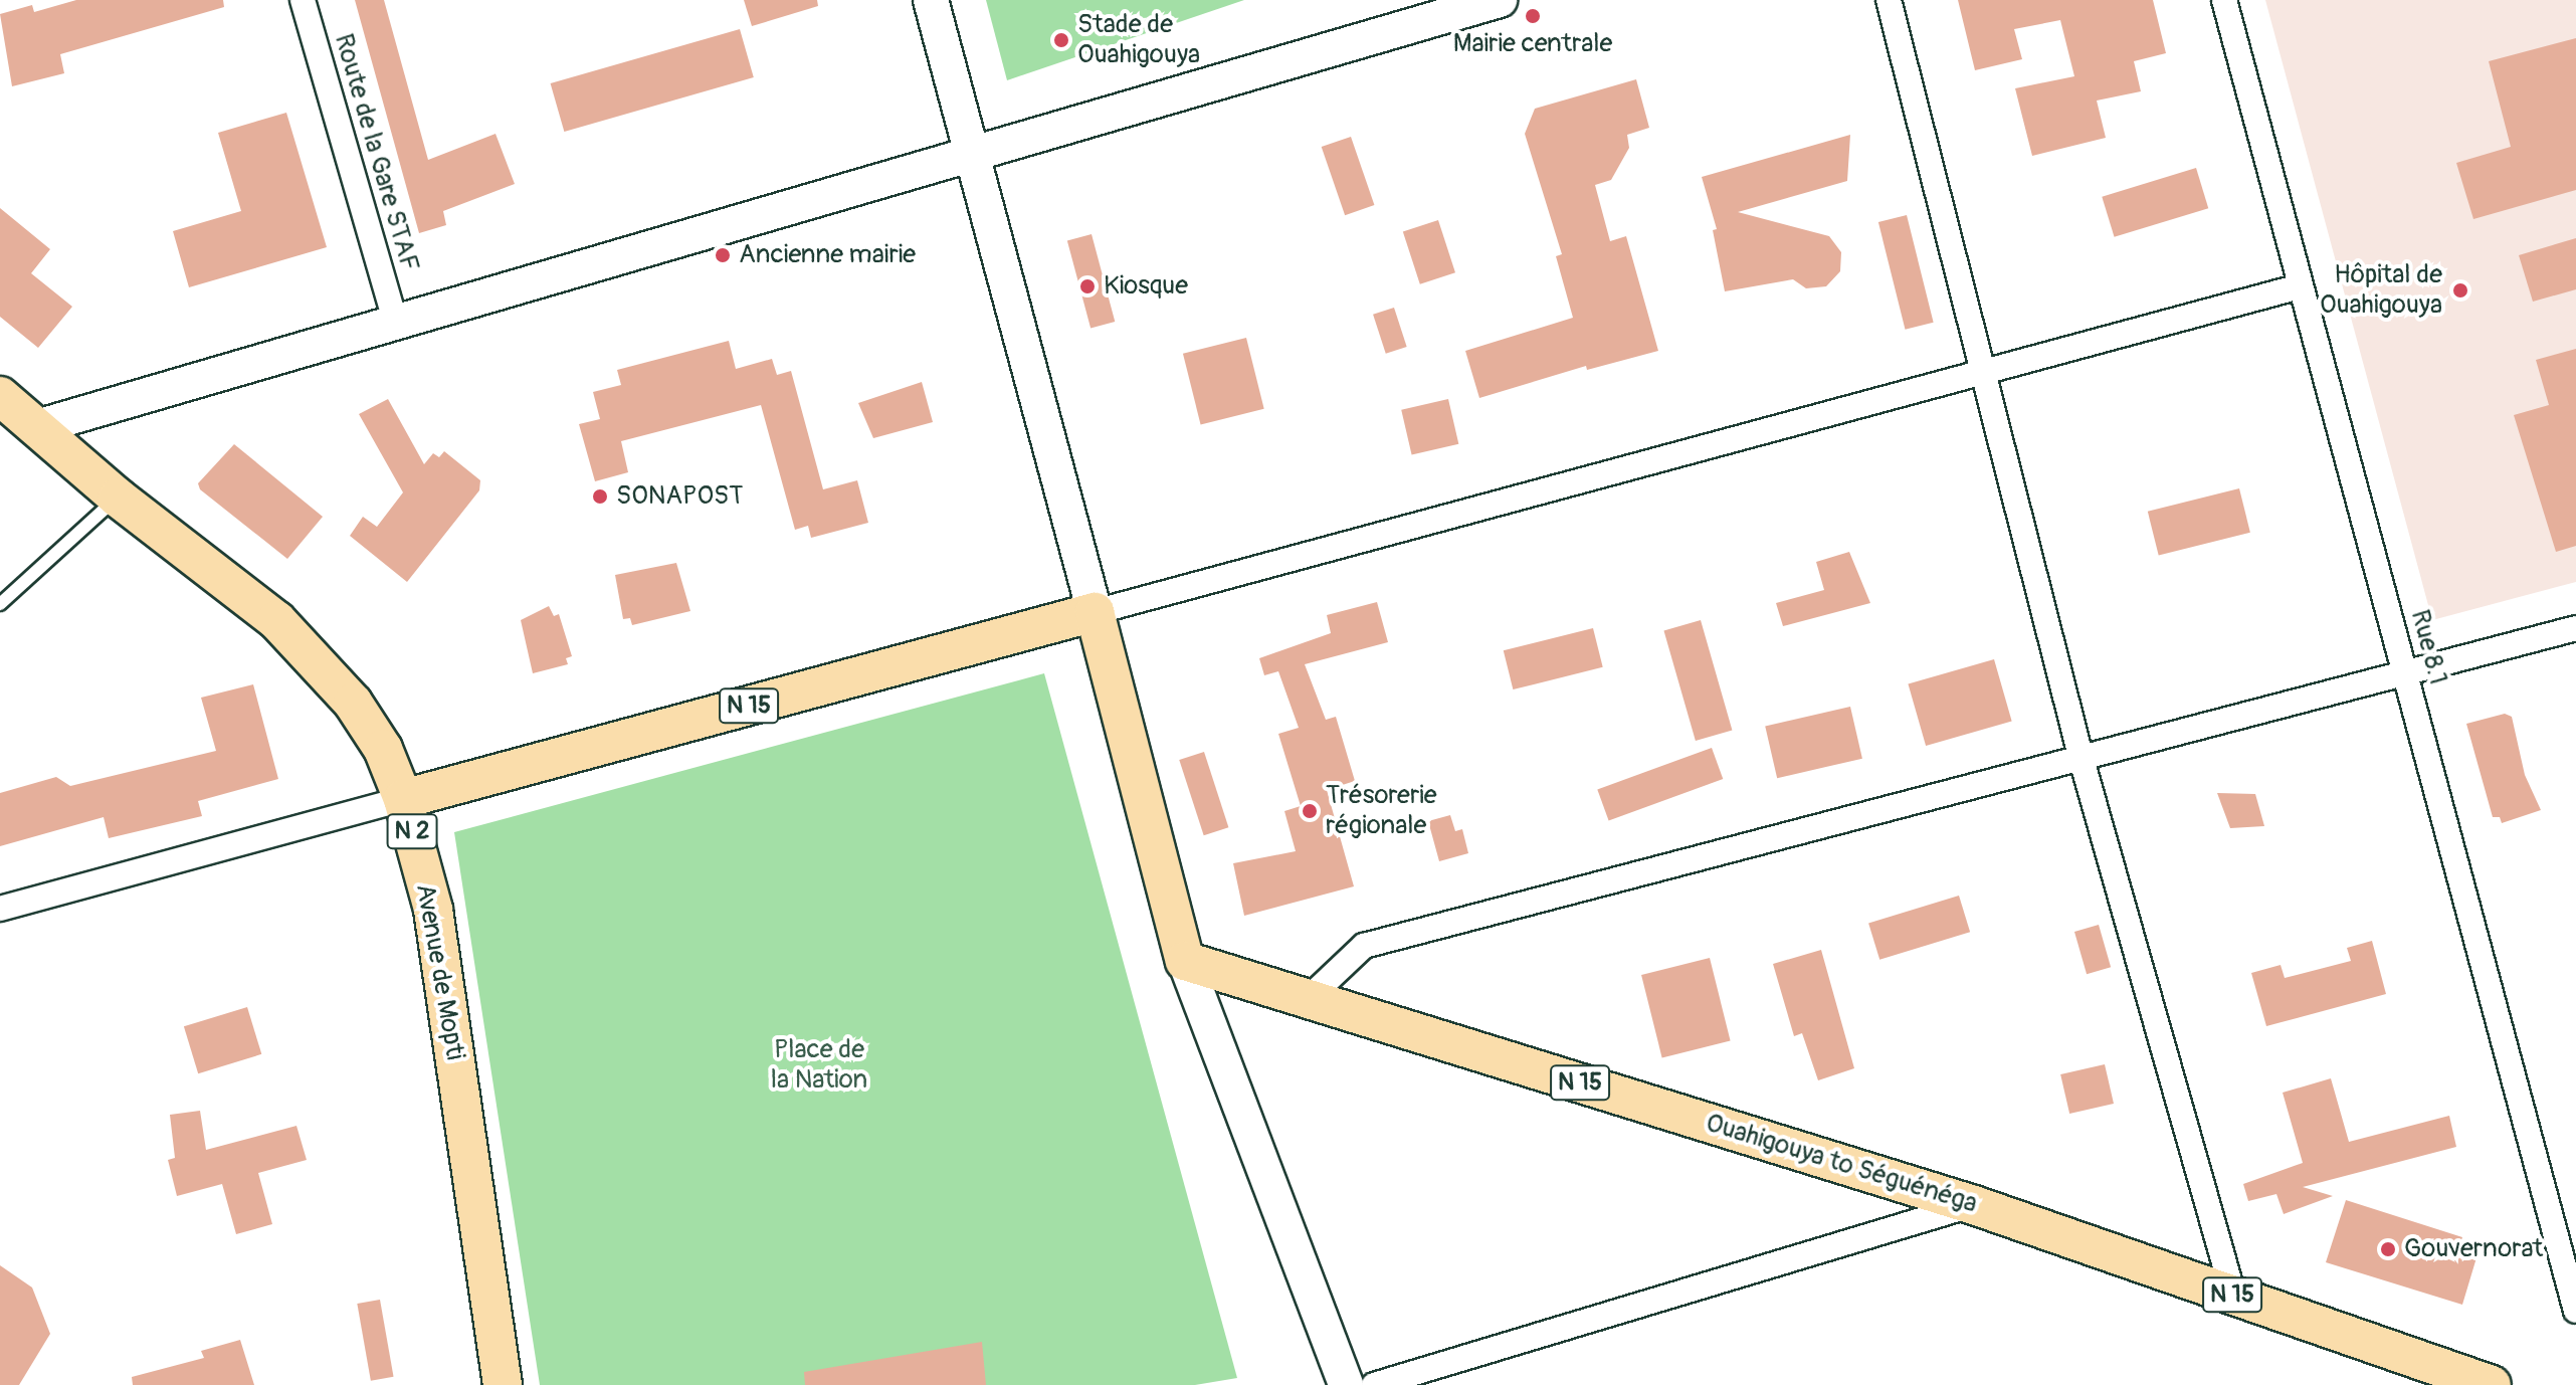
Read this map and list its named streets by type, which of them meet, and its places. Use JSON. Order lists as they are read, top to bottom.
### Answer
{
  "streets": {
    "main road": [
      "N 15",
      "N 2",
      "Avenue de Mopti",
      "Ouahigouya to Séguénéga"
    ],
    "street": ["Route de la Gare STAF", "Rue 8.1"]
  },
  "crossings": [
    ["N 15", "Avenue de Mopti"]
  ],
  "parks": ["Place de la Nation"],
  "places": [
    "Mairie centrale",
    "Stade de Ouahigouya",
    "Ancienne mairie",
    "Kiosque",
    "Hôpital de Ouahigouya",
    "SONAPOST",
    "Trésorerie régionale",
    "Gouvernorat"
  ]
}
